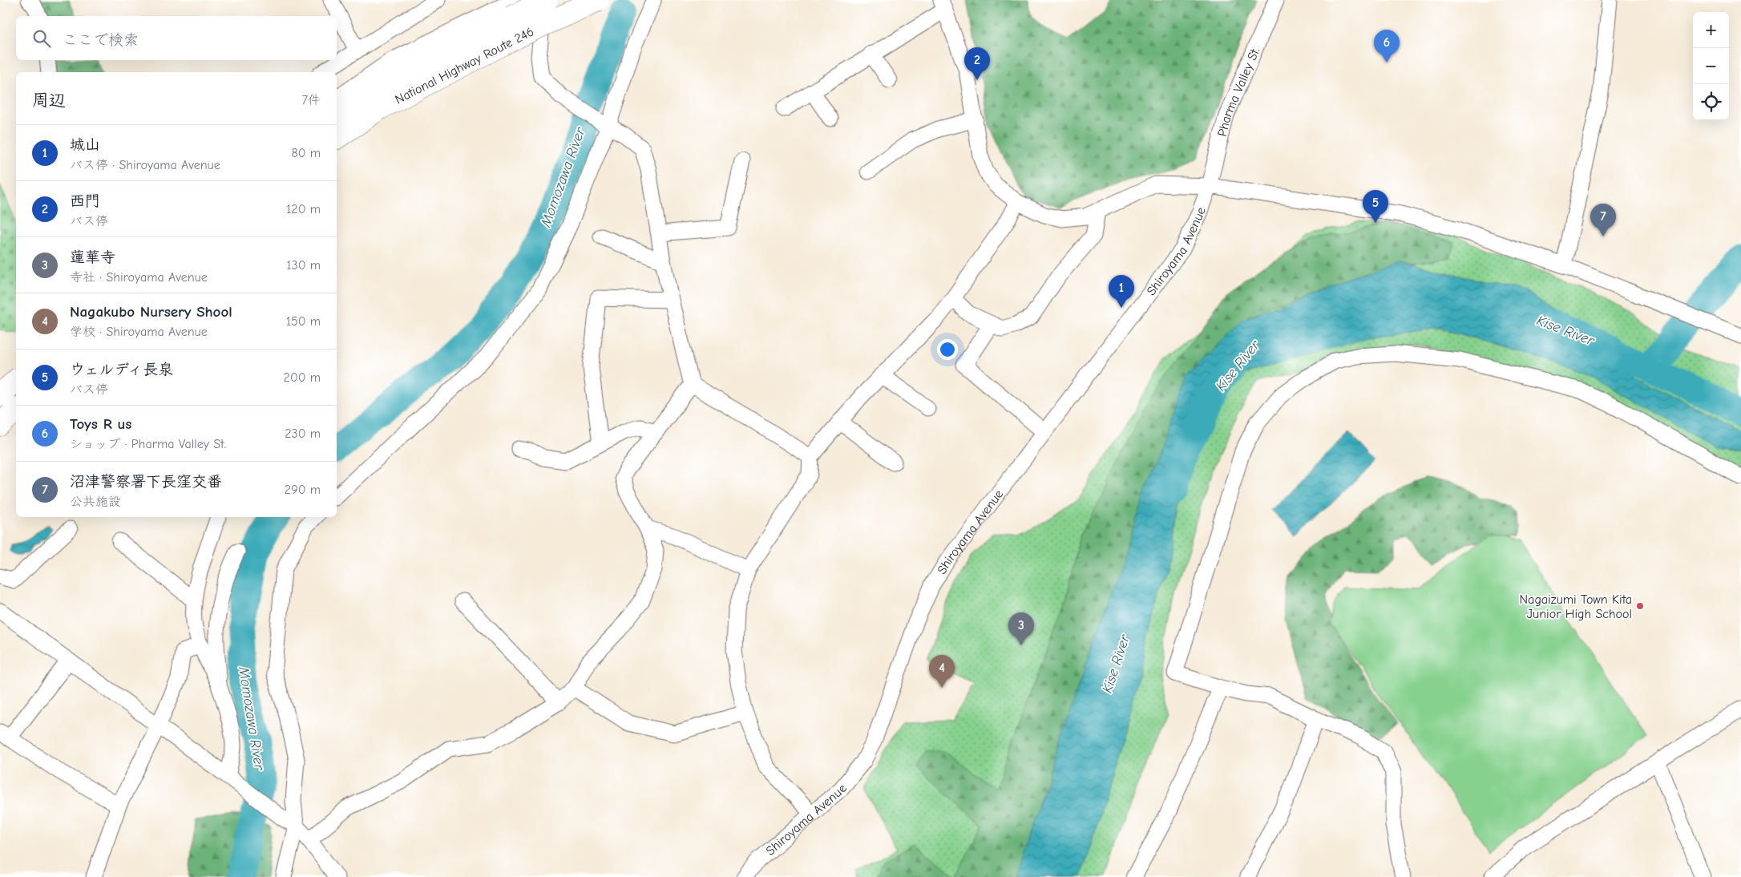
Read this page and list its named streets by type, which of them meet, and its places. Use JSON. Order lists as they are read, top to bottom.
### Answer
{
  "streets": {
    "highway": ["National Highway Route 246"],
    "street": ["Pharma Valley St.", "Shiroyama Avenue"]
  },
  "crossings": [
    ["Pharma Valley St.", "Shiroyama Avenue"]
  ],
  "water": ["Momozawa River", "Kise River"],
  "places": ["Nagaizumi Town Kita Junior High School"],
  "page": {
    "map_buttons": ["+", "−"],
    "search": "ここで検索",
    "pins": [
      "6",
      "2",
      "5",
      "7",
      "1",
      "3",
      "4"
    ],
    "heading": ["周辺", "7件"],
    "list": [
      {
        "mark": "1",
        "name": "城山",
        "note": "バス停 · Shiroyama Avenue",
        "value": "80 m"
      },
      {
        "mark": "2",
        "name": "西門",
        "note": "バス停",
        "value": "120 m"
      },
      {
        "mark": "3",
        "name": "蓮華寺",
        "note": "寺社 · Shiroyama Avenue",
        "value": "130 m"
      },
      {
        "mark": "4",
        "name": "Nagakubo Nursery Shool",
        "note": "学校 · Shiroyama Avenue",
        "value": "150 m"
      },
      {
        "mark": "5",
        "name": "ウェルディ長泉",
        "note": "バス停",
        "value": "200 m"
      },
      {
        "mark": "6",
        "name": "Toys R us",
        "note": "ショップ · Pharma Valley St.",
        "value": "230 m"
      },
      {
        "mark": "7",
        "name": "沼津警察署下長窪交番",
        "note": "公共施設",
        "value": "290 m"
      }
    ]
  }
}
